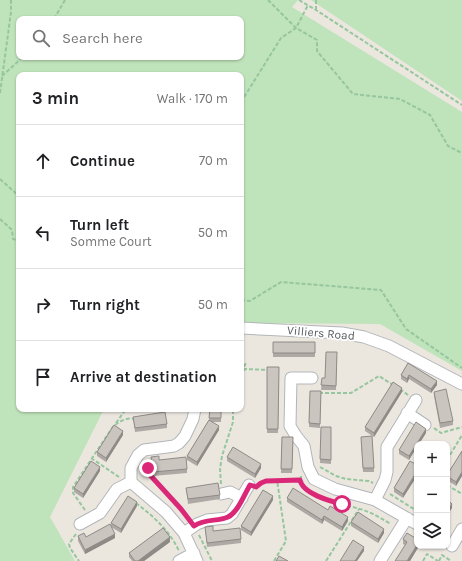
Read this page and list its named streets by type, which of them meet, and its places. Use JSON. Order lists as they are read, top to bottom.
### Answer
{
  "streets": {
    "street": ["Villiers Road"]
  },
  "page": {
    "search": "Search here",
    "heading": ["3 min", "Walk · 170 m"],
    "list": [
      ["Continue", "70 m"],
      ["Turn left", "Somme Court", "50 m"],
      ["Turn right", "50 m"],
      "Arrive at destination"
    ],
    "map_buttons": ["+", "−"]
  }
}
